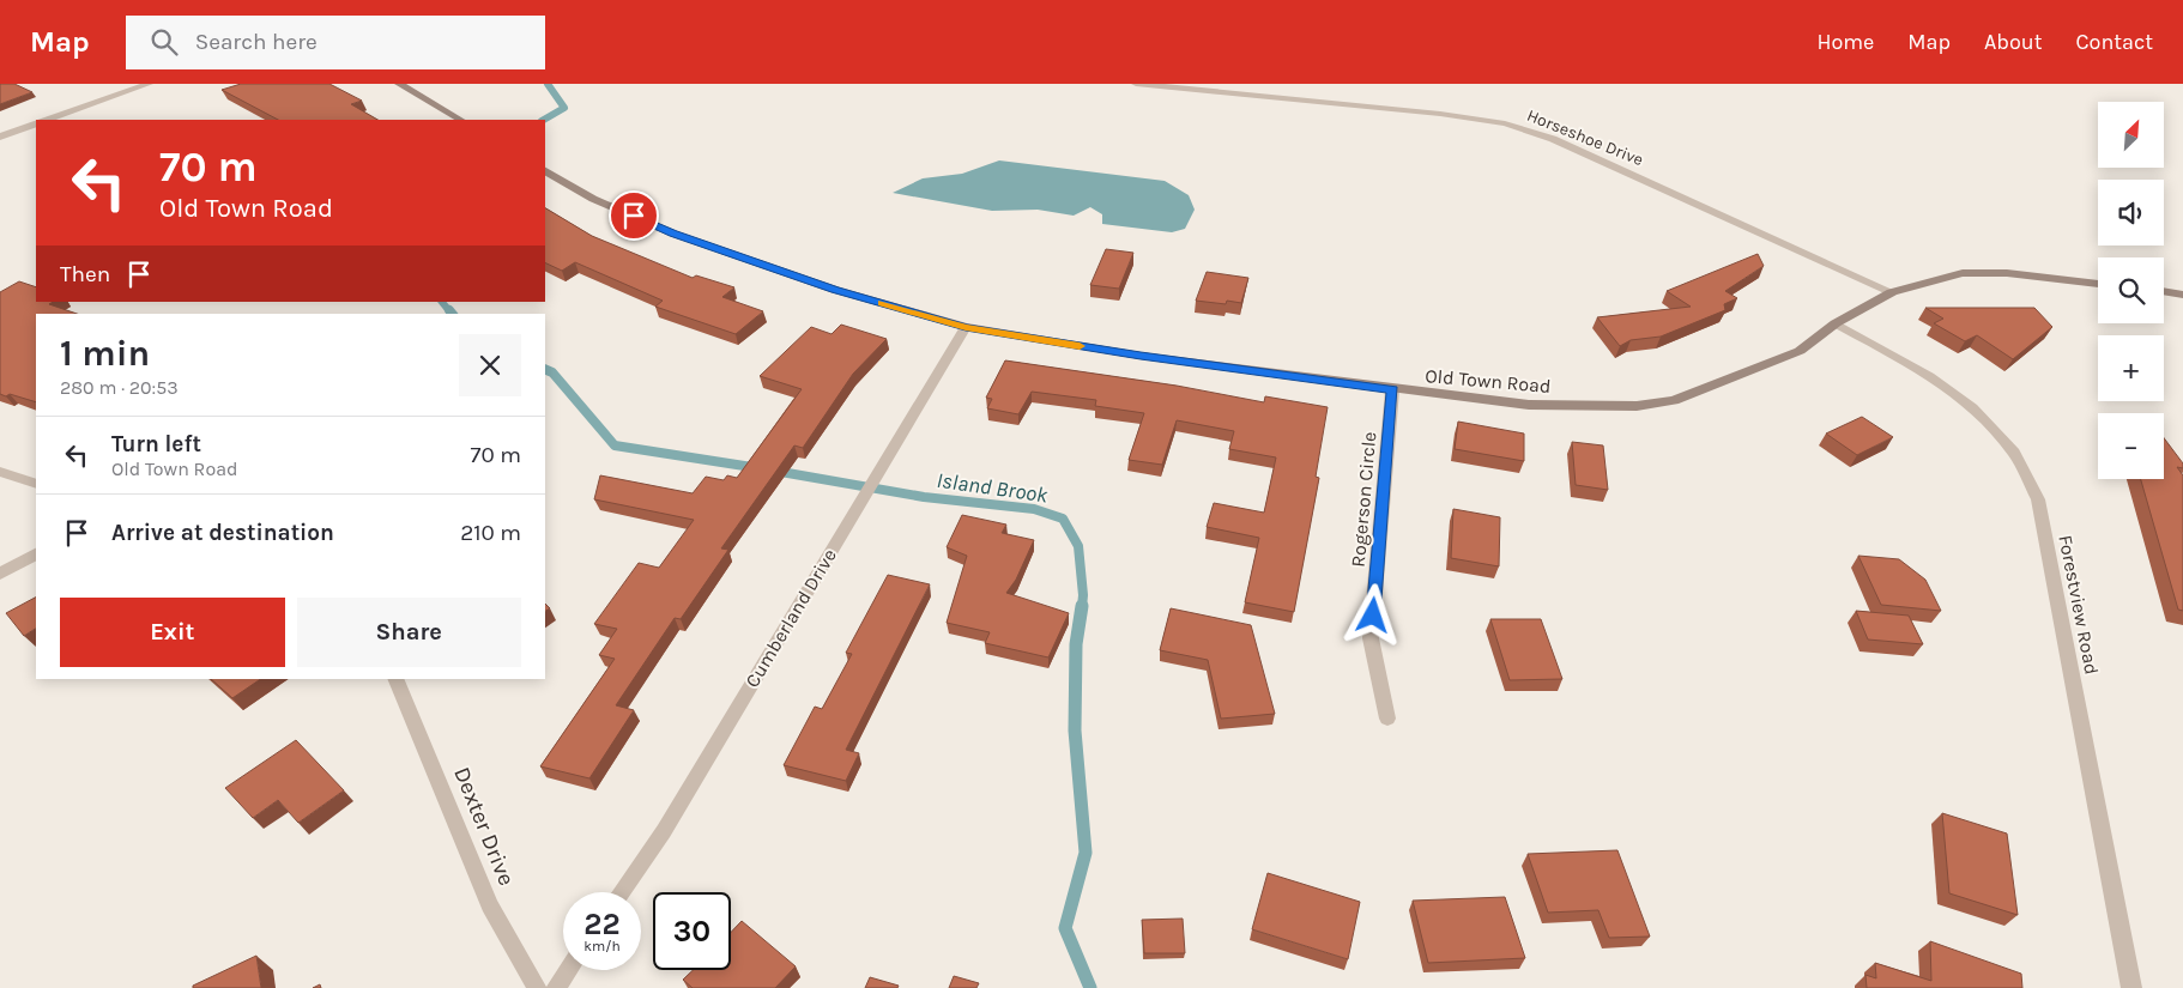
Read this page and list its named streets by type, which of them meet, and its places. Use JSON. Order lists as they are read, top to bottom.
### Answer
{
  "streets": {
    "main road": ["Old Town Road"],
    "street": [
      "Horseshoe Drive",
      "Rogerson Circle",
      "Forestview Road",
      "Cumberland Drive",
      "Dexter Drive"
    ]
  },
  "crossings": [
    ["Horseshoe Drive", "Old Town Road"],
    ["Old Town Road", "Rogerson Circle"],
    ["Old Town Road", "Forestview Road"],
    ["Old Town Road", "Cumberland Drive"]
  ],
  "water": ["Island Brook"],
  "north": "top right",
  "page": {
    "header": "Map",
    "search": "Search here",
    "nav": [
      "Home",
      "Map",
      "About",
      "Contact"
    ],
    "map_buttons": ["+", "−"],
    "turn": ["70 m", "Old Town Road"],
    "then": "Then",
    "heading": ["1 min", "280 m · 20:53"],
    "list": [
      {
        "name": "Turn left",
        "note": "Old Town Road",
        "value": "70 m"
      },
      {
        "name": "Arrive at destination",
        "value": "210 m"
      }
    ],
    "buttons": ["Exit", "Share"],
    "speed": "22 km/h",
    "limit": "30"
  }
}
